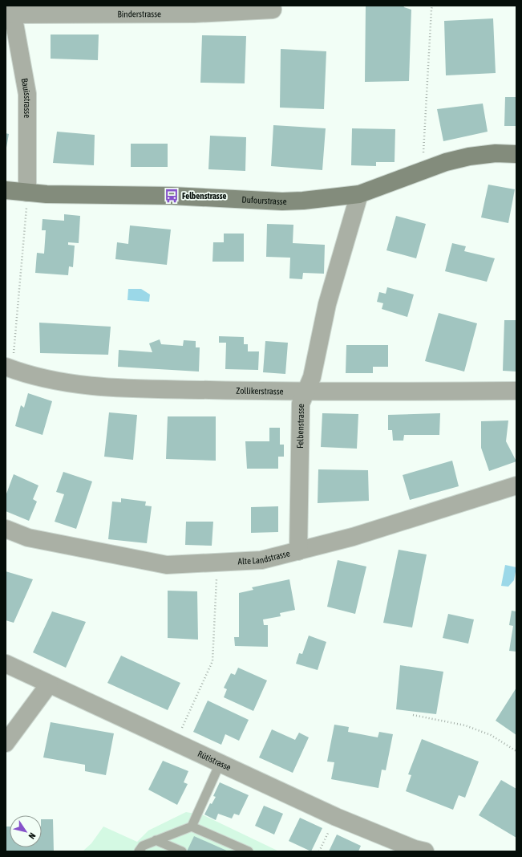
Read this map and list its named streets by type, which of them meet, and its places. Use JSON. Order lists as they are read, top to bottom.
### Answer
{
  "streets": {
    "main road": ["Dufourstrasse"],
    "street": [
      "Binderstrasse",
      "Bauisstrasse",
      "Zollikerstrasse",
      "Felbenstrasse",
      "Alte Landstrasse",
      "Rütistrasse"
    ]
  },
  "crossings": [
    ["Binderstrasse", "Bauisstrasse"],
    ["Bauisstrasse", "Dufourstrasse"],
    ["Dufourstrasse", "Felbenstrasse"],
    ["Zollikerstrasse", "Felbenstrasse"],
    ["Felbenstrasse", "Alte Landstrasse"]
  ],
  "places": {
    "bus stop": ["Felbenstrasse"]
  },
  "north": "bottom right"
}
